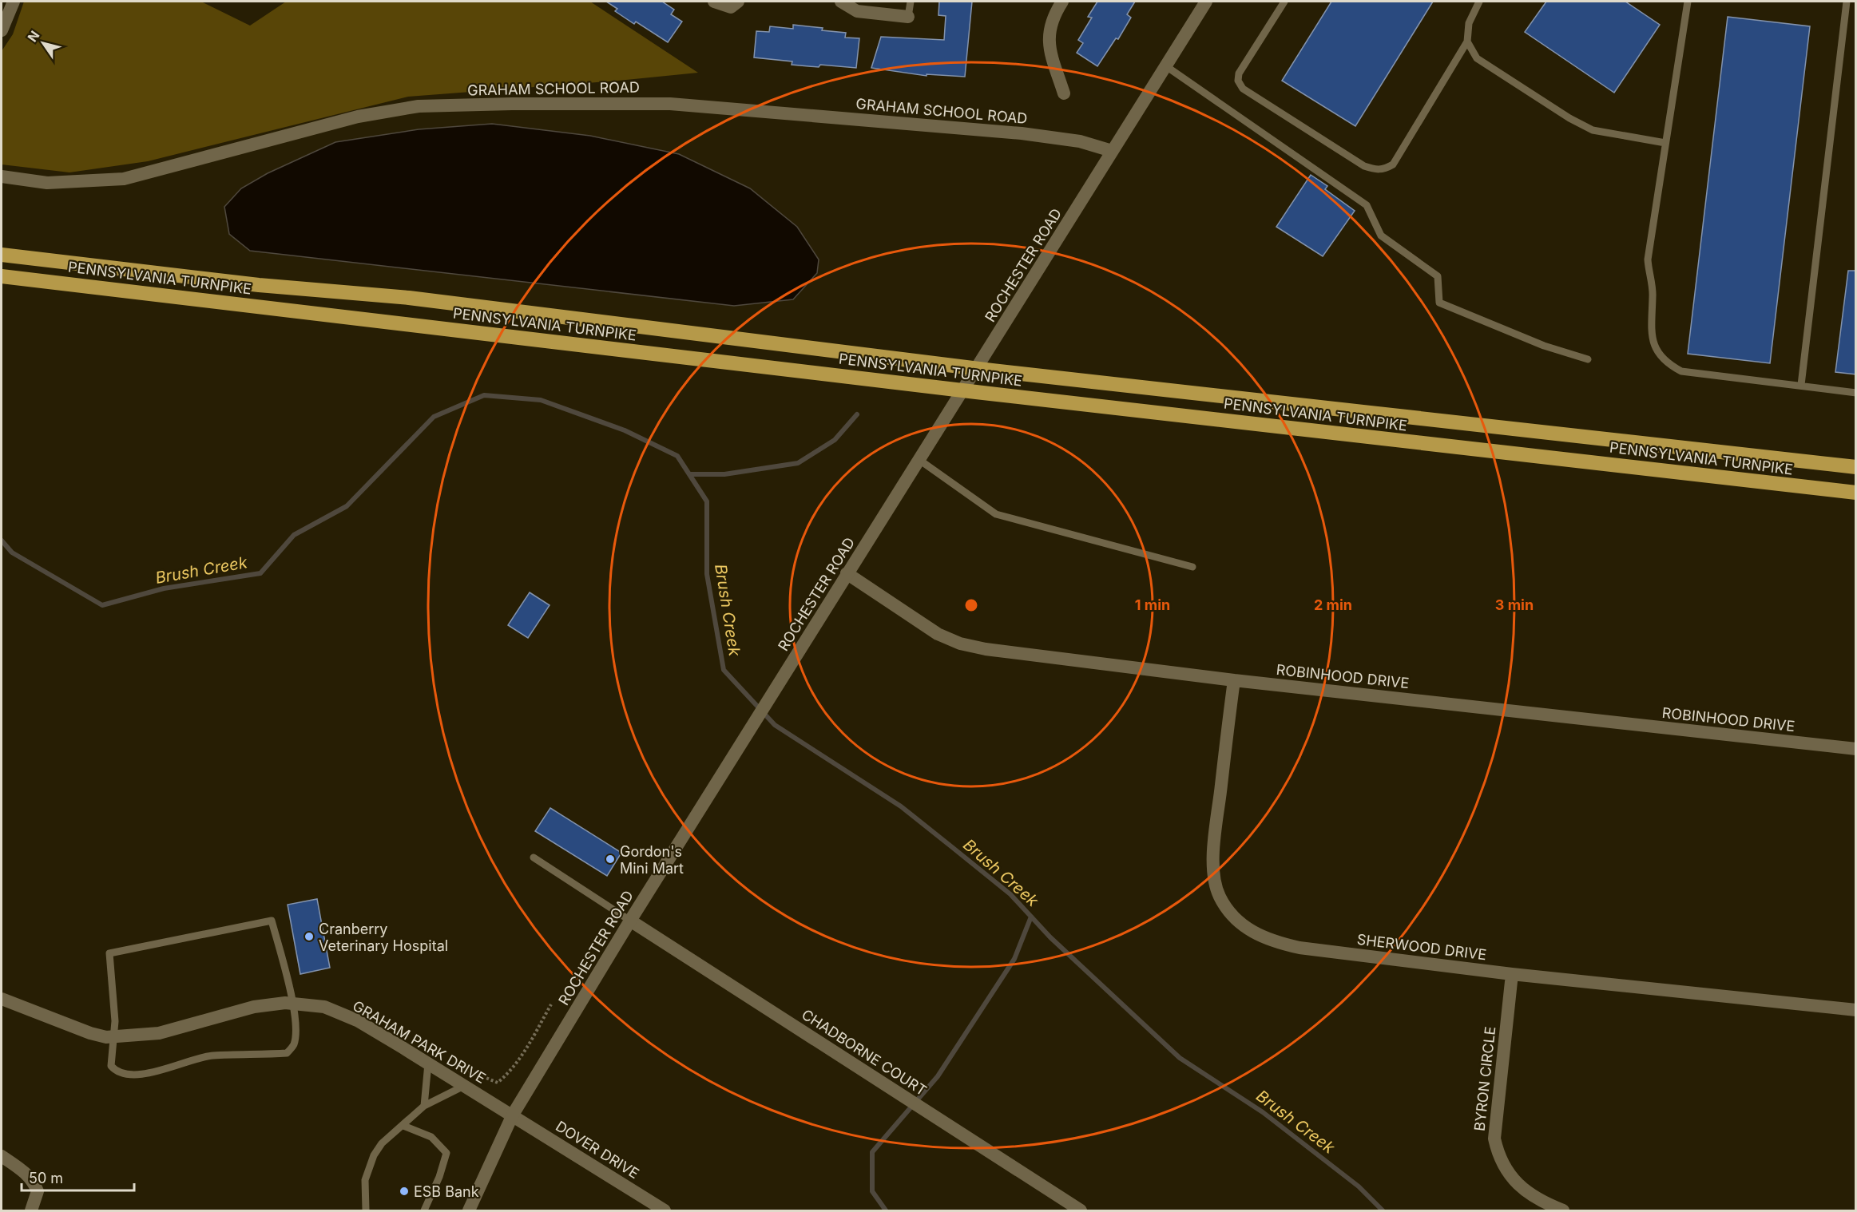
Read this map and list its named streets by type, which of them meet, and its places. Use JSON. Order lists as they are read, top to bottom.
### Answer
{
  "streets": {
    "highway": ["PENNSYLVANIA TURNPIKE"],
    "street": [
      "GRAHAM SCHOOL ROAD",
      "ROCHESTER ROAD",
      "ROBINHOOD DRIVE",
      "SHERWOOD DRIVE",
      "GRAHAM PARK DRIVE",
      "CHADBORNE COURT",
      "BYRON CIRCLE",
      "DOVER DRIVE"
    ]
  },
  "crossings": [
    ["GRAHAM SCHOOL ROAD", "ROCHESTER ROAD"],
    ["ROCHESTER ROAD", "ROBINHOOD DRIVE"],
    ["ROCHESTER ROAD", "GRAHAM PARK DRIVE"],
    ["ROCHESTER ROAD", "CHADBORNE COURT"],
    ["ROCHESTER ROAD", "DOVER DRIVE"],
    ["ROBINHOOD DRIVE", "SHERWOOD DRIVE"],
    ["SHERWOOD DRIVE", "BYRON CIRCLE"],
    ["GRAHAM PARK DRIVE", "DOVER DRIVE"]
  ],
  "water": ["Brush Creek"],
  "places": ["Gordon's Mini Mart", "Cranberry Veterinary Hospital", "ESB Bank"],
  "scale_bar": "50 m",
  "north": "top left",
  "rings": ["1 min", "2 min", "3 min"]
}
